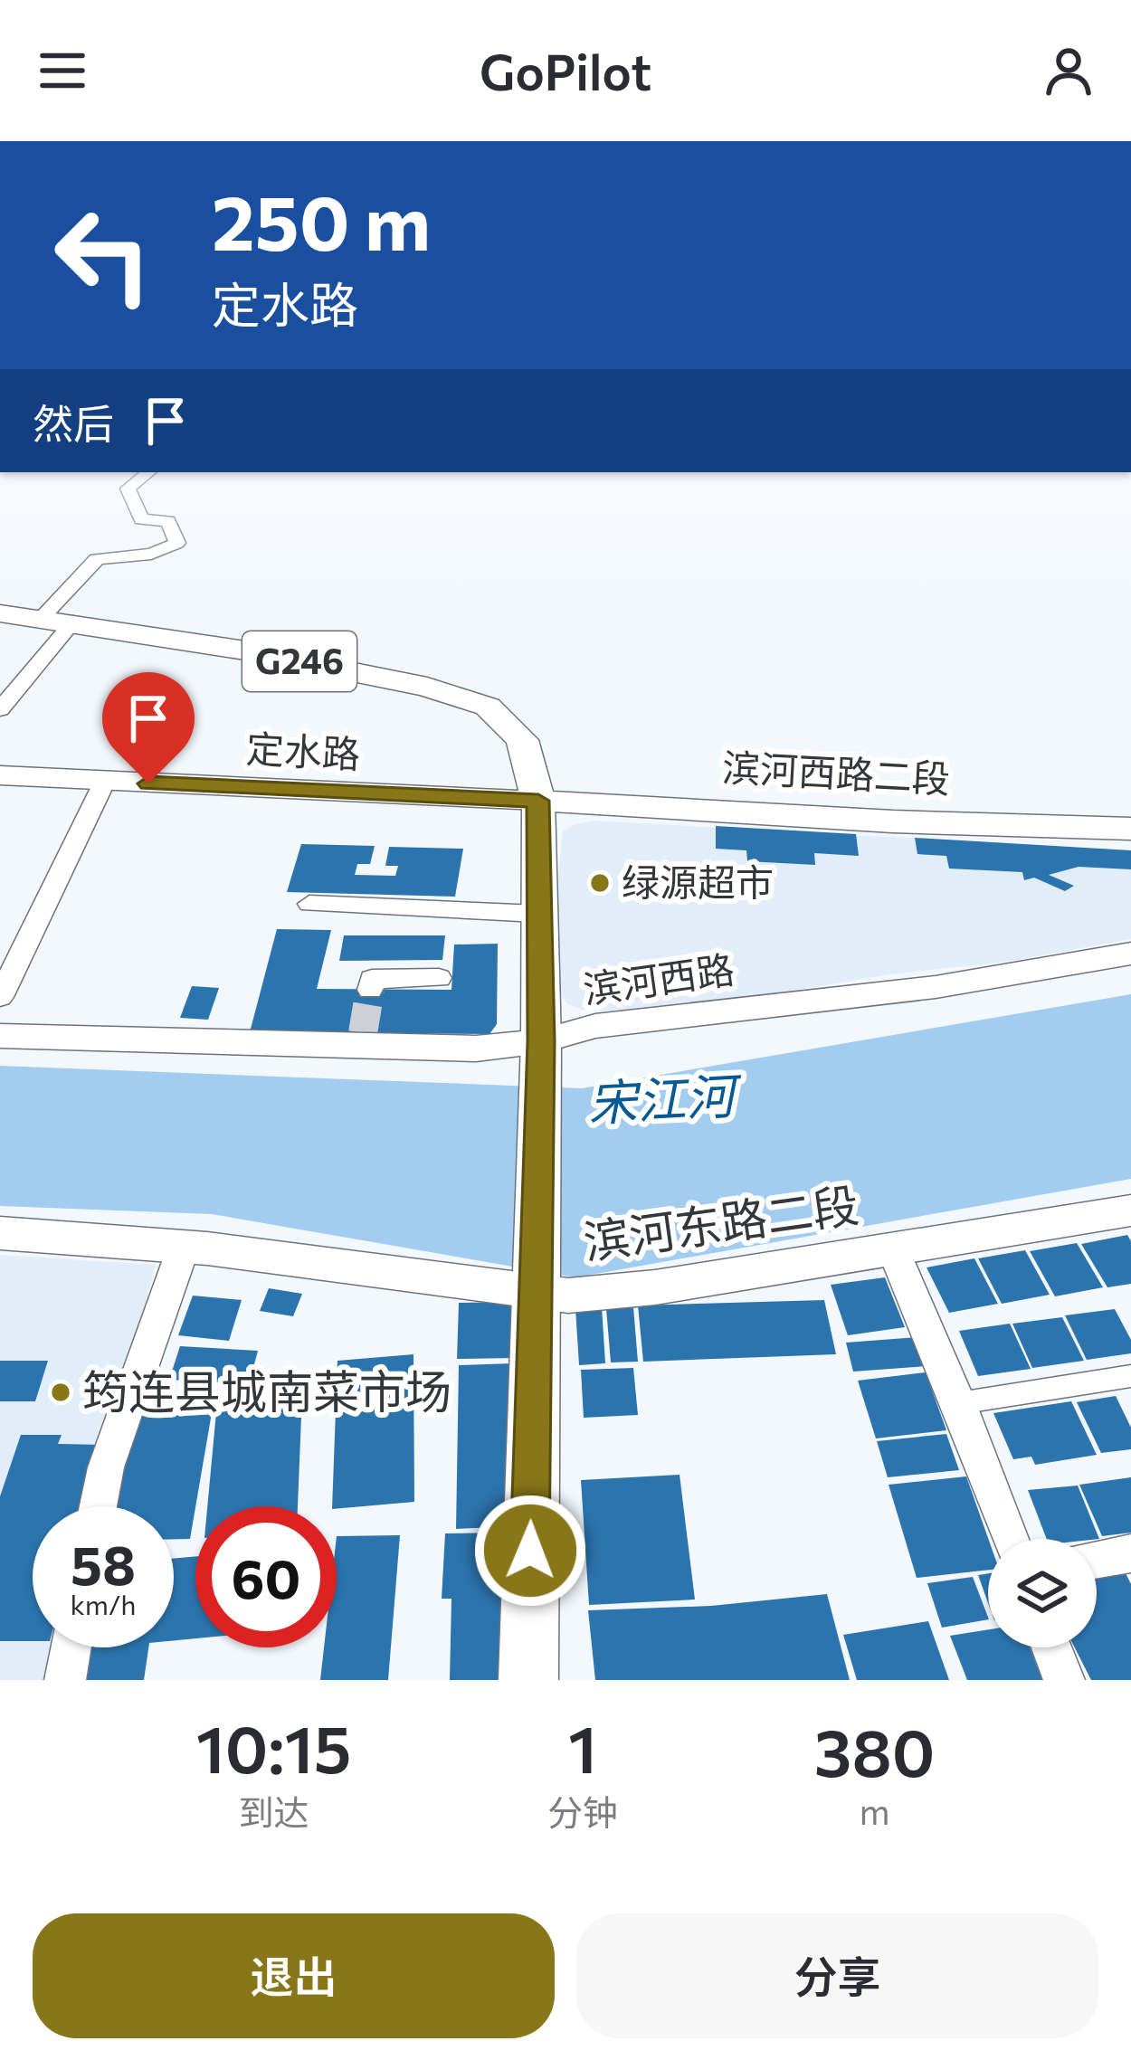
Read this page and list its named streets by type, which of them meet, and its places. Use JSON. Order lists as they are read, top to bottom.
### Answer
{
  "streets": {
    "highway": ["G246", "滨河西路二段"],
    "main road": ["定水路"],
    "street": ["滨河西路", "滨河东路二段"]
  },
  "crossings": [
    ["G246", "定水路"],
    ["G246", "滨河西路二段"],
    ["定水路", "滨河西路二段"]
  ],
  "water": ["宋江河"],
  "places": ["绿源超市", "筠连县城南菜市场"],
  "page": {
    "header": "GoPilot",
    "turn": ["250 m", "定水路"],
    "then": "然后",
    "speed": "58 km/h",
    "limit": "60",
    "eta": [
      "10:15",
      "到达",
      "1",
      "分钟",
      "380",
      "m"
    ],
    "buttons": ["退出", "分享"]
  }
}
